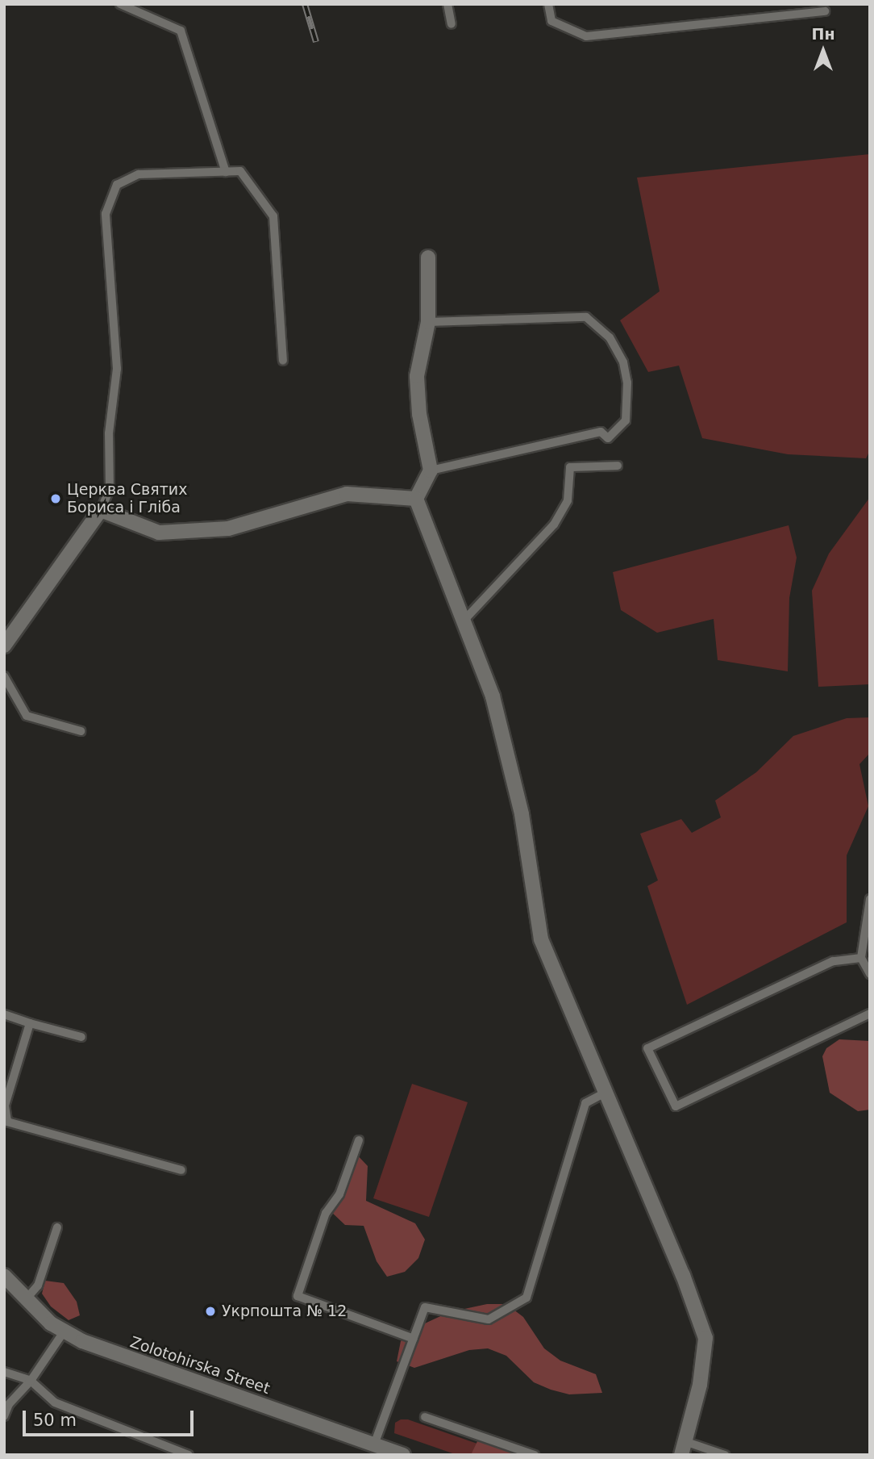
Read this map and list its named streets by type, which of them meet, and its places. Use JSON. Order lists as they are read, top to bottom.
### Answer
{
  "streets": {
    "street": ["Zolotohirska Street"]
  },
  "places": ["Церква Святих Бориса і Гліба", "Укрпошта № 12"],
  "scale_bar": "50 m",
  "north": "top"
}
